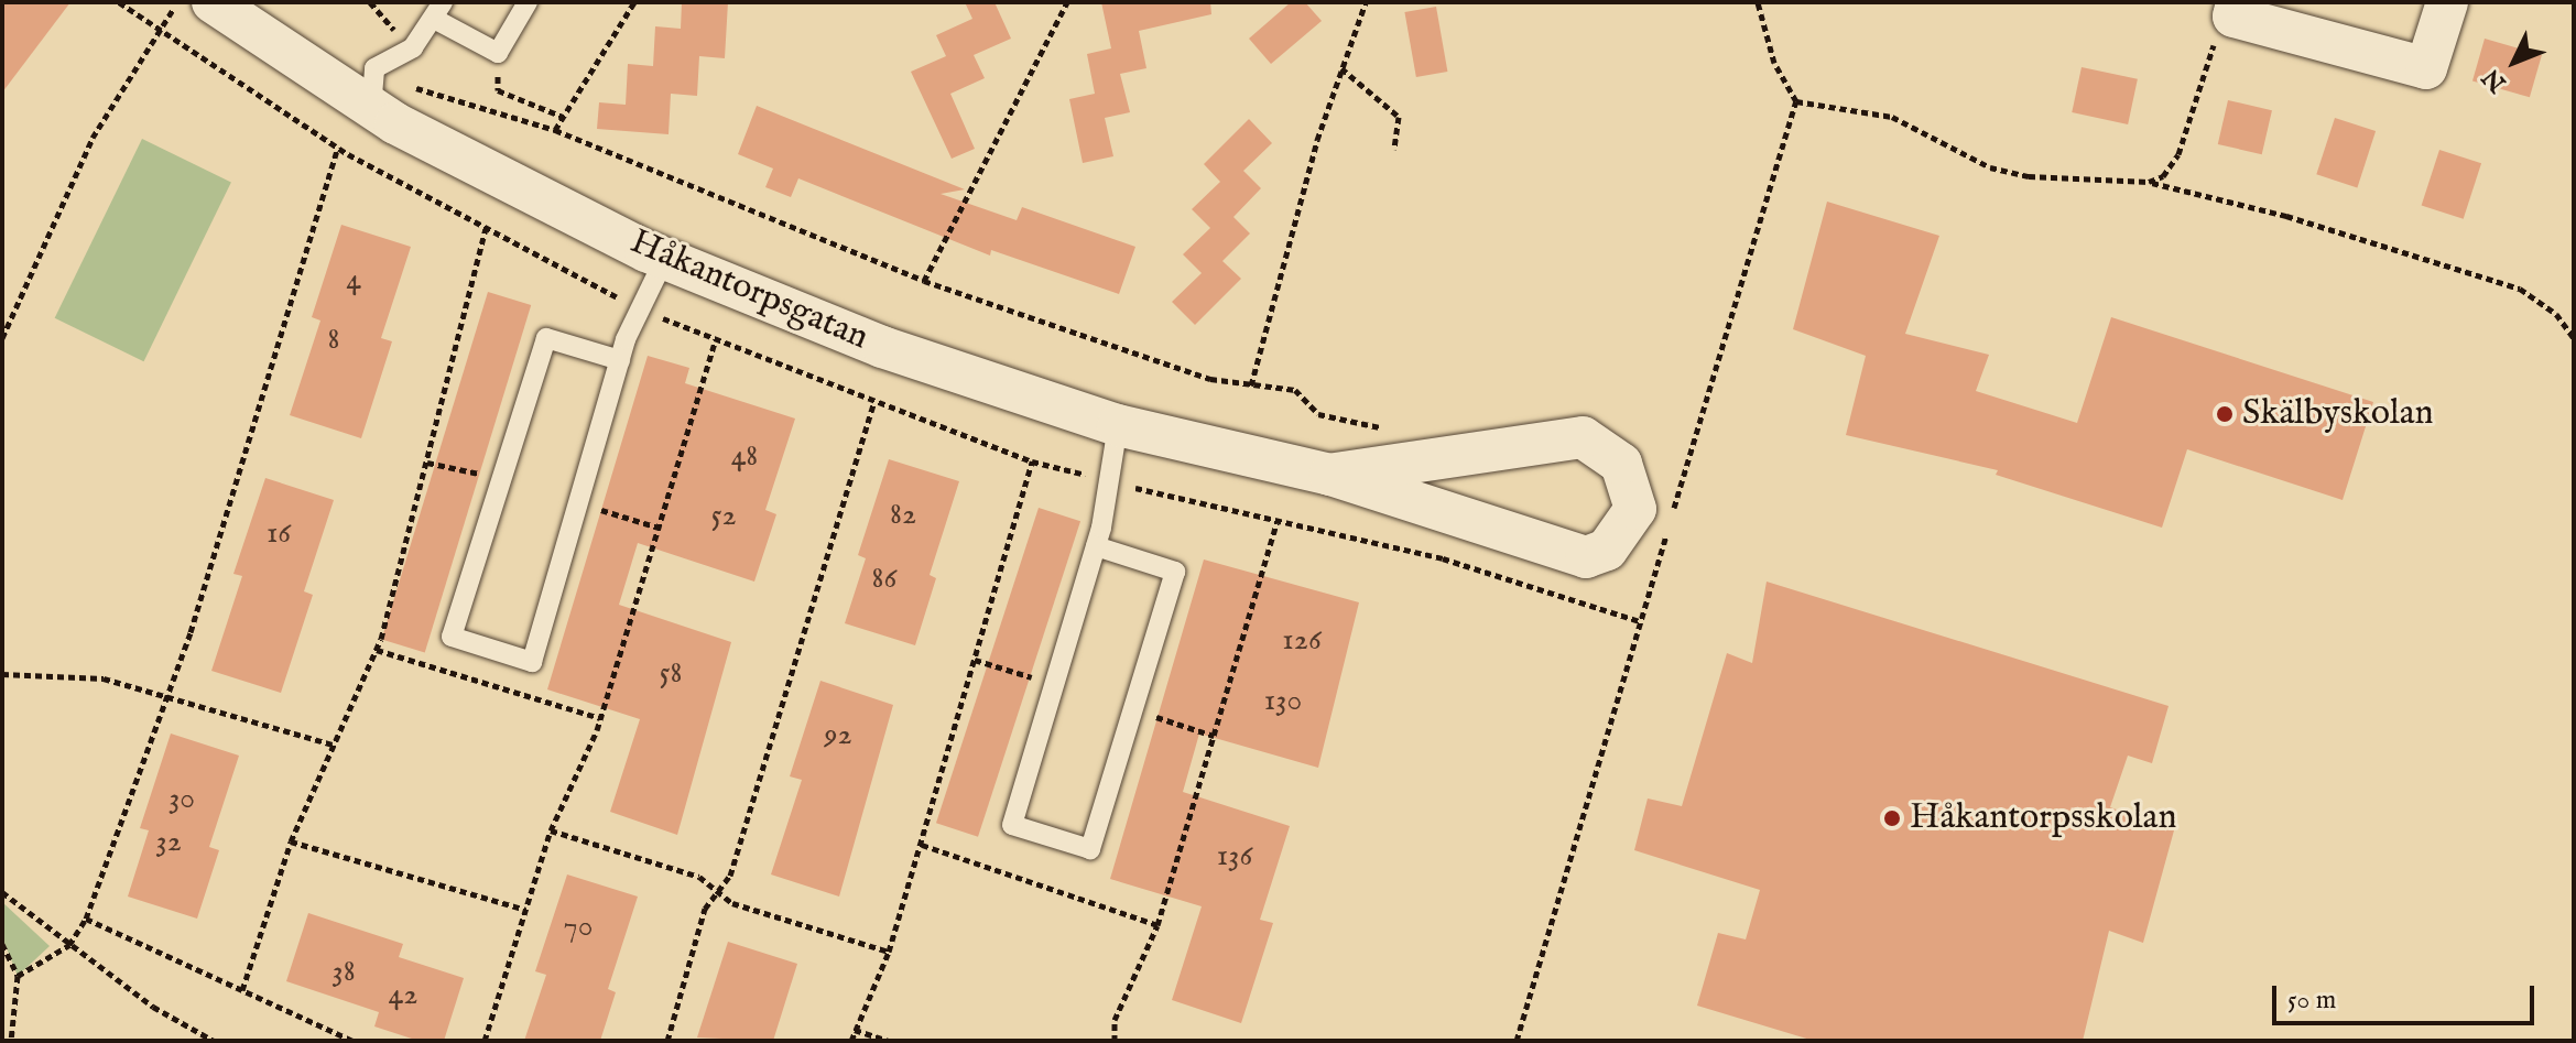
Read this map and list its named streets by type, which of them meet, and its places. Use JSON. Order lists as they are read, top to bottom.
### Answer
{
  "streets": {
    "street": ["Håkantorpsgatan"]
  },
  "places": ["Skälbyskolan", "Håkantorpsskolan"],
  "house_numbers": [
    "4",
    "8",
    "48",
    "82",
    "52",
    "16",
    "86",
    "126",
    "58",
    "130",
    "92",
    "30",
    "32",
    "136",
    "70",
    "38",
    "42"
  ],
  "scale_bar": "50 m",
  "north": "bottom left"
}
